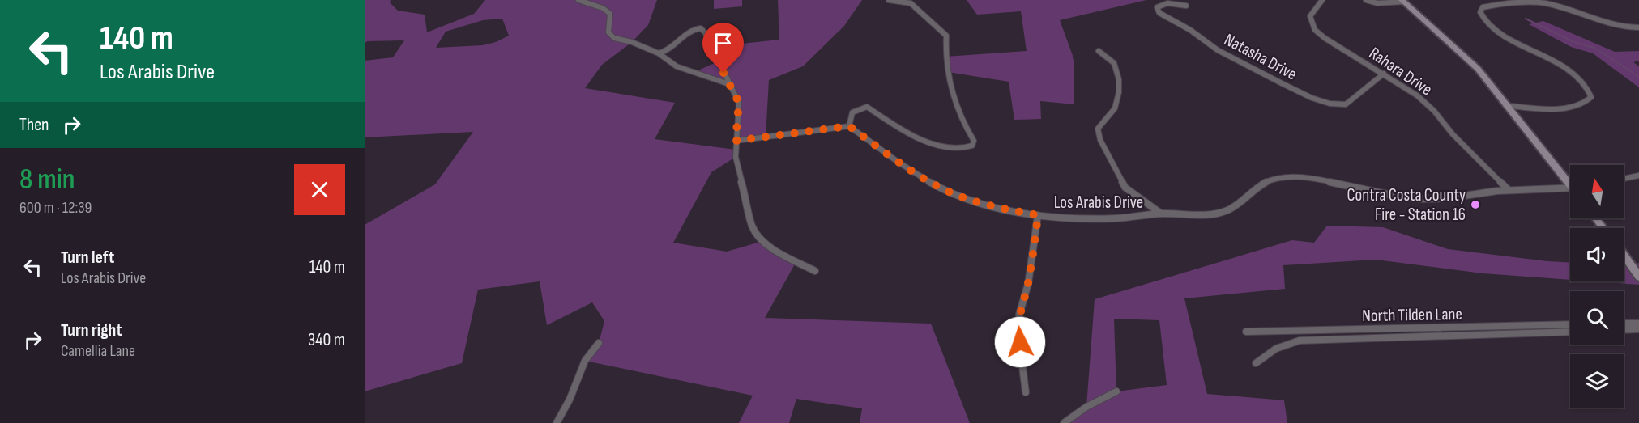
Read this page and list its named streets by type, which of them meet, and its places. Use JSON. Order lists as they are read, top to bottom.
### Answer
{
  "streets": {
    "street": [
      "Natasha Drive",
      "Rahara Drive",
      "Los Arabis Drive",
      "North Tilden Lane"
    ]
  },
  "crossings": [
    ["Natasha Drive", "Rahara Drive"],
    ["Rahara Drive", "Los Arabis Drive"]
  ],
  "places": ["Contra Costa County Fire - Station 16"],
  "north": "top",
  "page": {
    "turn": ["140 m", "Los Arabis Drive"],
    "then": "Then",
    "heading": ["8 min", "600 m · 12:39"],
    "list": [
      {
        "name": "Turn left",
        "note": "Los Arabis Drive",
        "value": "140 m"
      },
      {
        "name": "Turn right",
        "note": "Camellia Lane",
        "value": "340 m"
      }
    ]
  }
}
